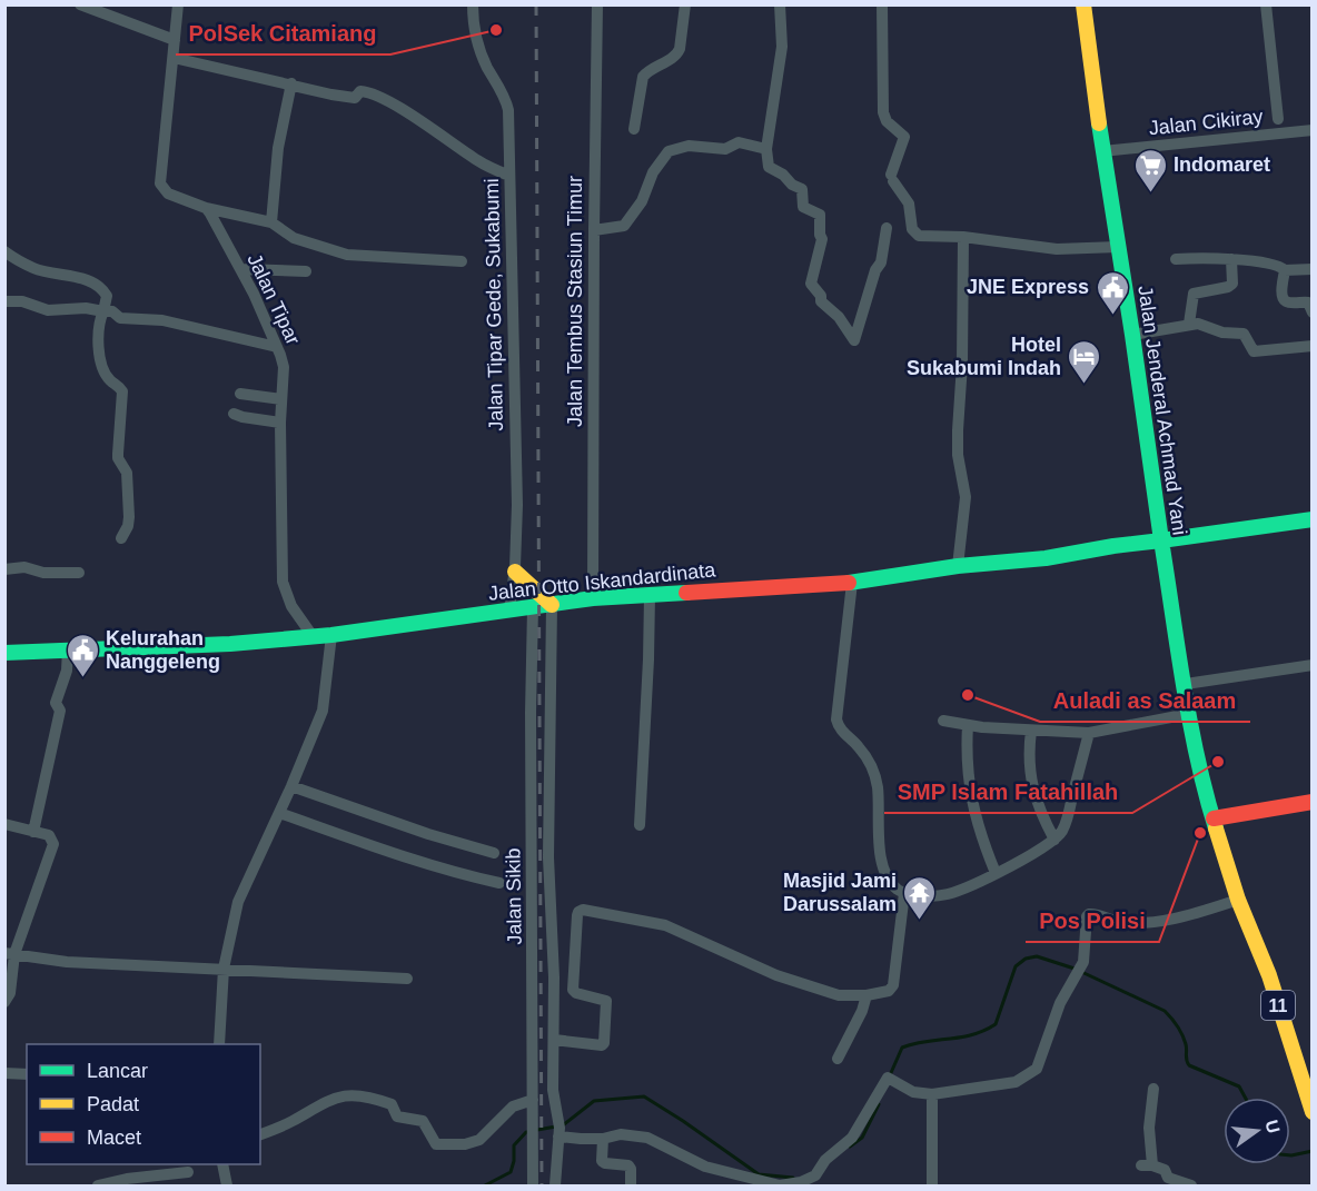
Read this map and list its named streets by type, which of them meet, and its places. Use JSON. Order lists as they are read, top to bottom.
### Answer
{
  "streets": {
    "main road": ["Jalan Jenderal Achmad Yani", "Jalan Otto Iskandardinata", "11"],
    "street": [
      "Jalan Cikiray",
      "Jalan Tipar",
      "Jalan Tembus Stasiun Timur",
      "Jalan Tipar Gede, Sukabumi",
      "Jalan Sikib"
    ]
  },
  "crossings": [
    ["Jalan Cikiray", "Jalan Jenderal Achmad Yani"],
    ["Jalan Tipar", "Jalan Otto Iskandardinata"],
    ["Jalan Tembus Stasiun Timur", "Jalan Otto Iskandardinata"],
    ["Jalan Tipar Gede, Sukabumi", "Jalan Otto Iskandardinata"],
    ["Jalan Jenderal Achmad Yani", "Jalan Otto Iskandardinata"],
    ["Jalan Jenderal Achmad Yani", "11"],
    ["Jalan Otto Iskandardinata", "Jalan Sikib"]
  ],
  "places": {
    "other": [
      "PolSek Citamiang",
      "Auladi as Salaam",
      "SMP Islam Fatahillah",
      "Pos Polisi"
    ],
    "supermarket": ["Indomaret"],
    "public building": ["JNE Express", "Kelurahan Nanggeleng"],
    "hotel": ["Hotel Sukabumi Indah"],
    "temple": ["Masjid Jami Darussalam"]
  },
  "legend": ["Lancar", "Padat", "Macet"],
  "north": "right"
}
